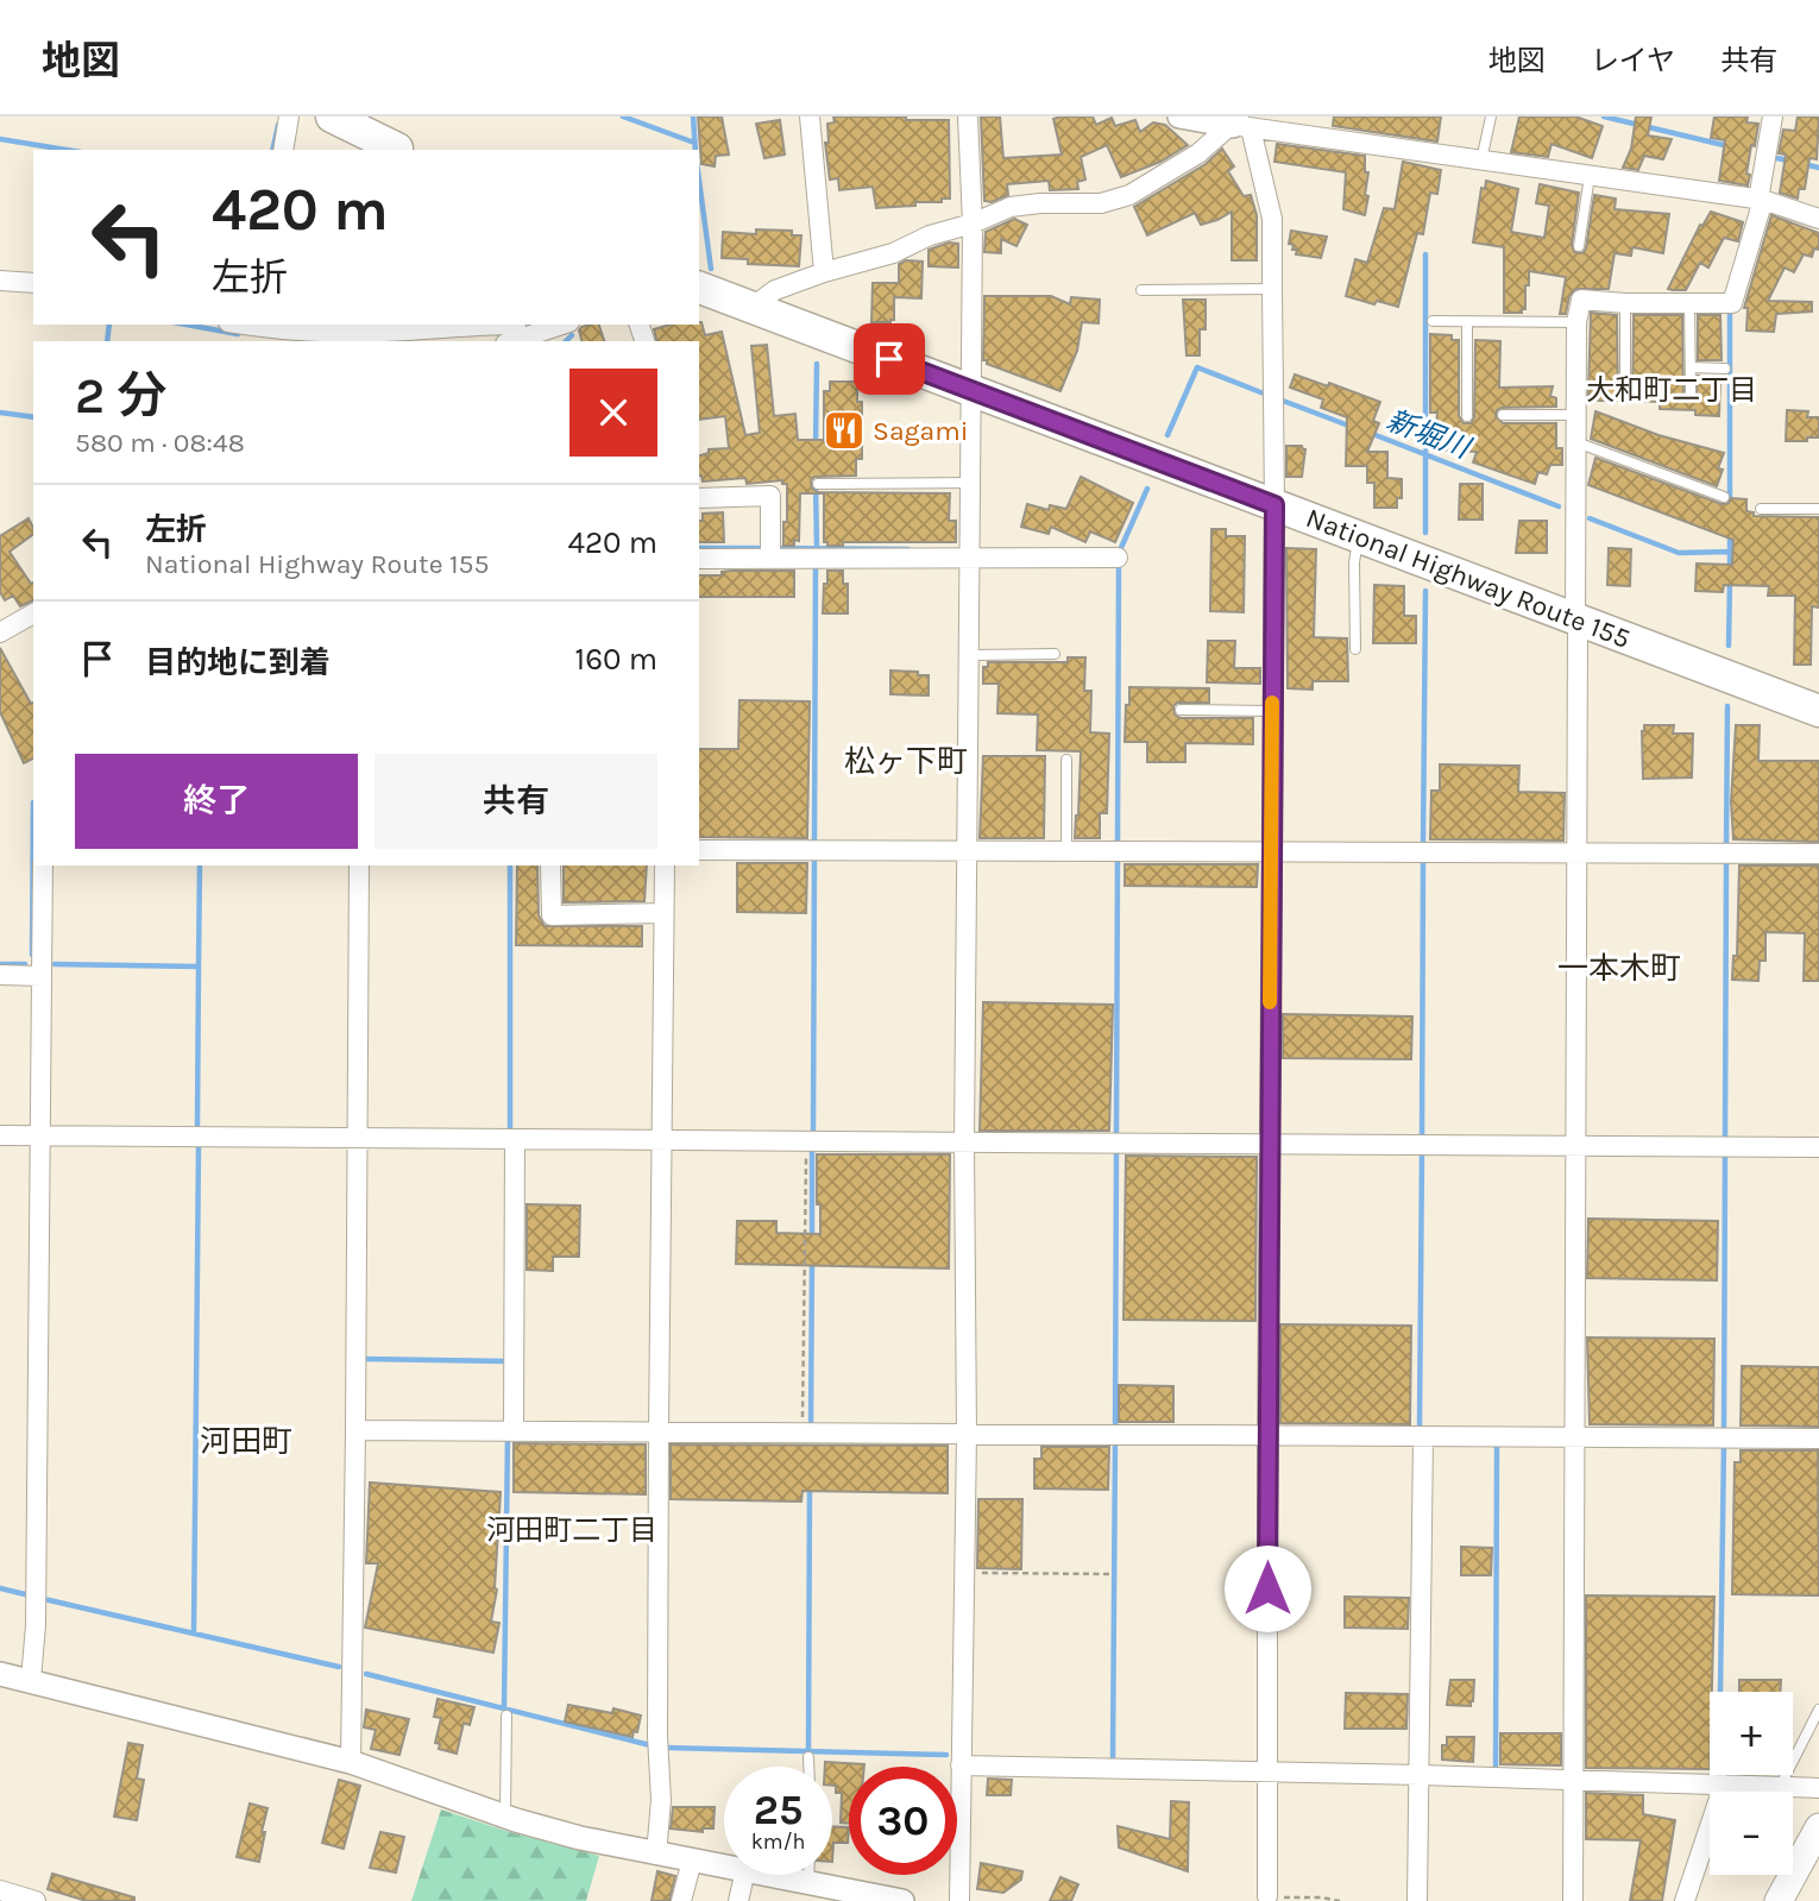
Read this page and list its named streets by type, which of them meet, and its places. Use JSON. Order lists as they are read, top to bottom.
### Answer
{
  "streets": {
    "highway": ["National Highway Route 155"]
  },
  "districts": [
    "大和町二丁目",
    "松ヶ下町",
    "一本木町",
    "河田町",
    "河田町二丁目"
  ],
  "water": ["新堀川"],
  "places": {
    "restaurant": ["Sagami"]
  },
  "page": {
    "header": "地図",
    "nav": ["地図", "レイヤ", "共有"],
    "turn": ["420 m", "左折"],
    "heading": ["2 分", "580 m · 08:48"],
    "list": [
      {
        "name": "左折",
        "note": "National Highway Route 155",
        "value": "420 m"
      },
      {
        "name": "目的地に到着",
        "value": "160 m"
      }
    ],
    "buttons": ["終了", "共有"],
    "map_buttons": ["+", "−"],
    "speed": "25 km/h",
    "limit": "30"
  }
}
